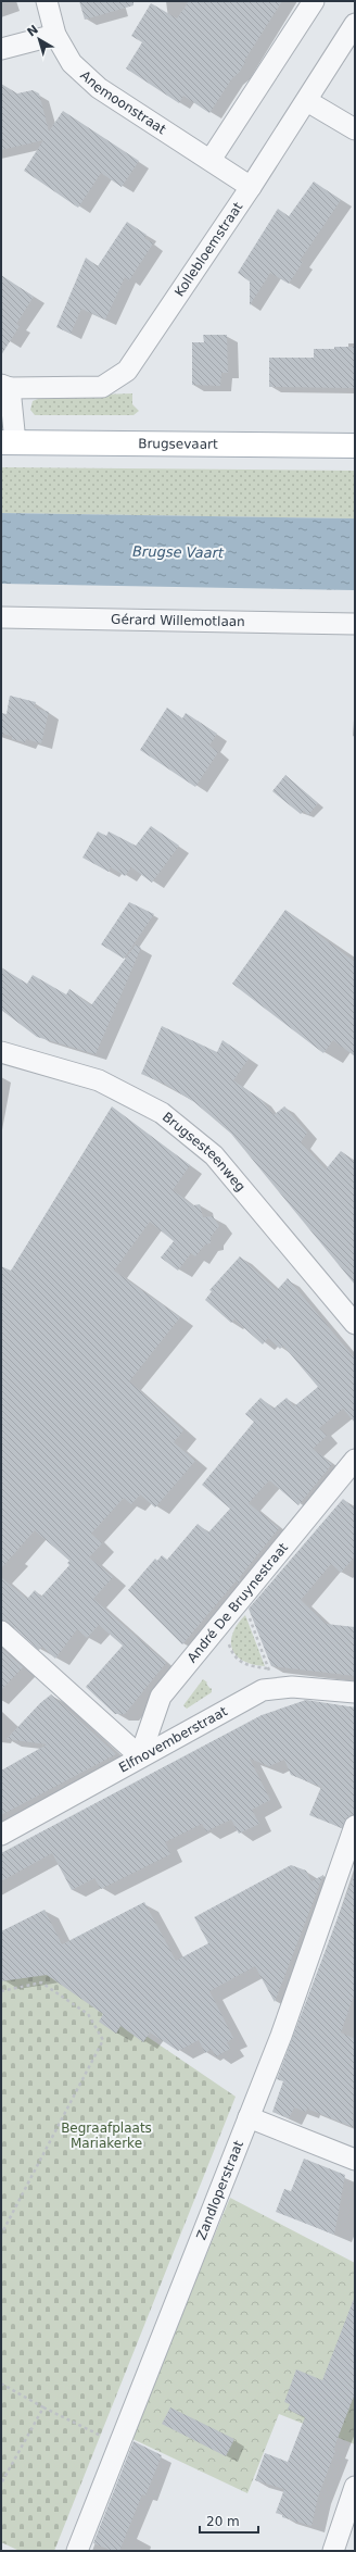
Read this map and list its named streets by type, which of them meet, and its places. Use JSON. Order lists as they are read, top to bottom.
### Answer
{
  "streets": {
    "main road": ["Brugsevaart"],
    "street": [
      "Anemoonstraat",
      "Kollebloemstraat",
      "Gérard Willemotlaan",
      "Brugsesteenweg",
      "André De Bruynestraat",
      "Elfnovemberstraat",
      "Zandloperstraat"
    ]
  },
  "crossings": [
    ["Anemoonstraat", "Kollebloemstraat"],
    ["André De Bruynestraat", "Elfnovemberstraat"]
  ],
  "water": ["Brugse Vaart"],
  "parks": ["Begraafplaats Mariakerke"],
  "scale_bar": "20 m",
  "north": "top left"
}
